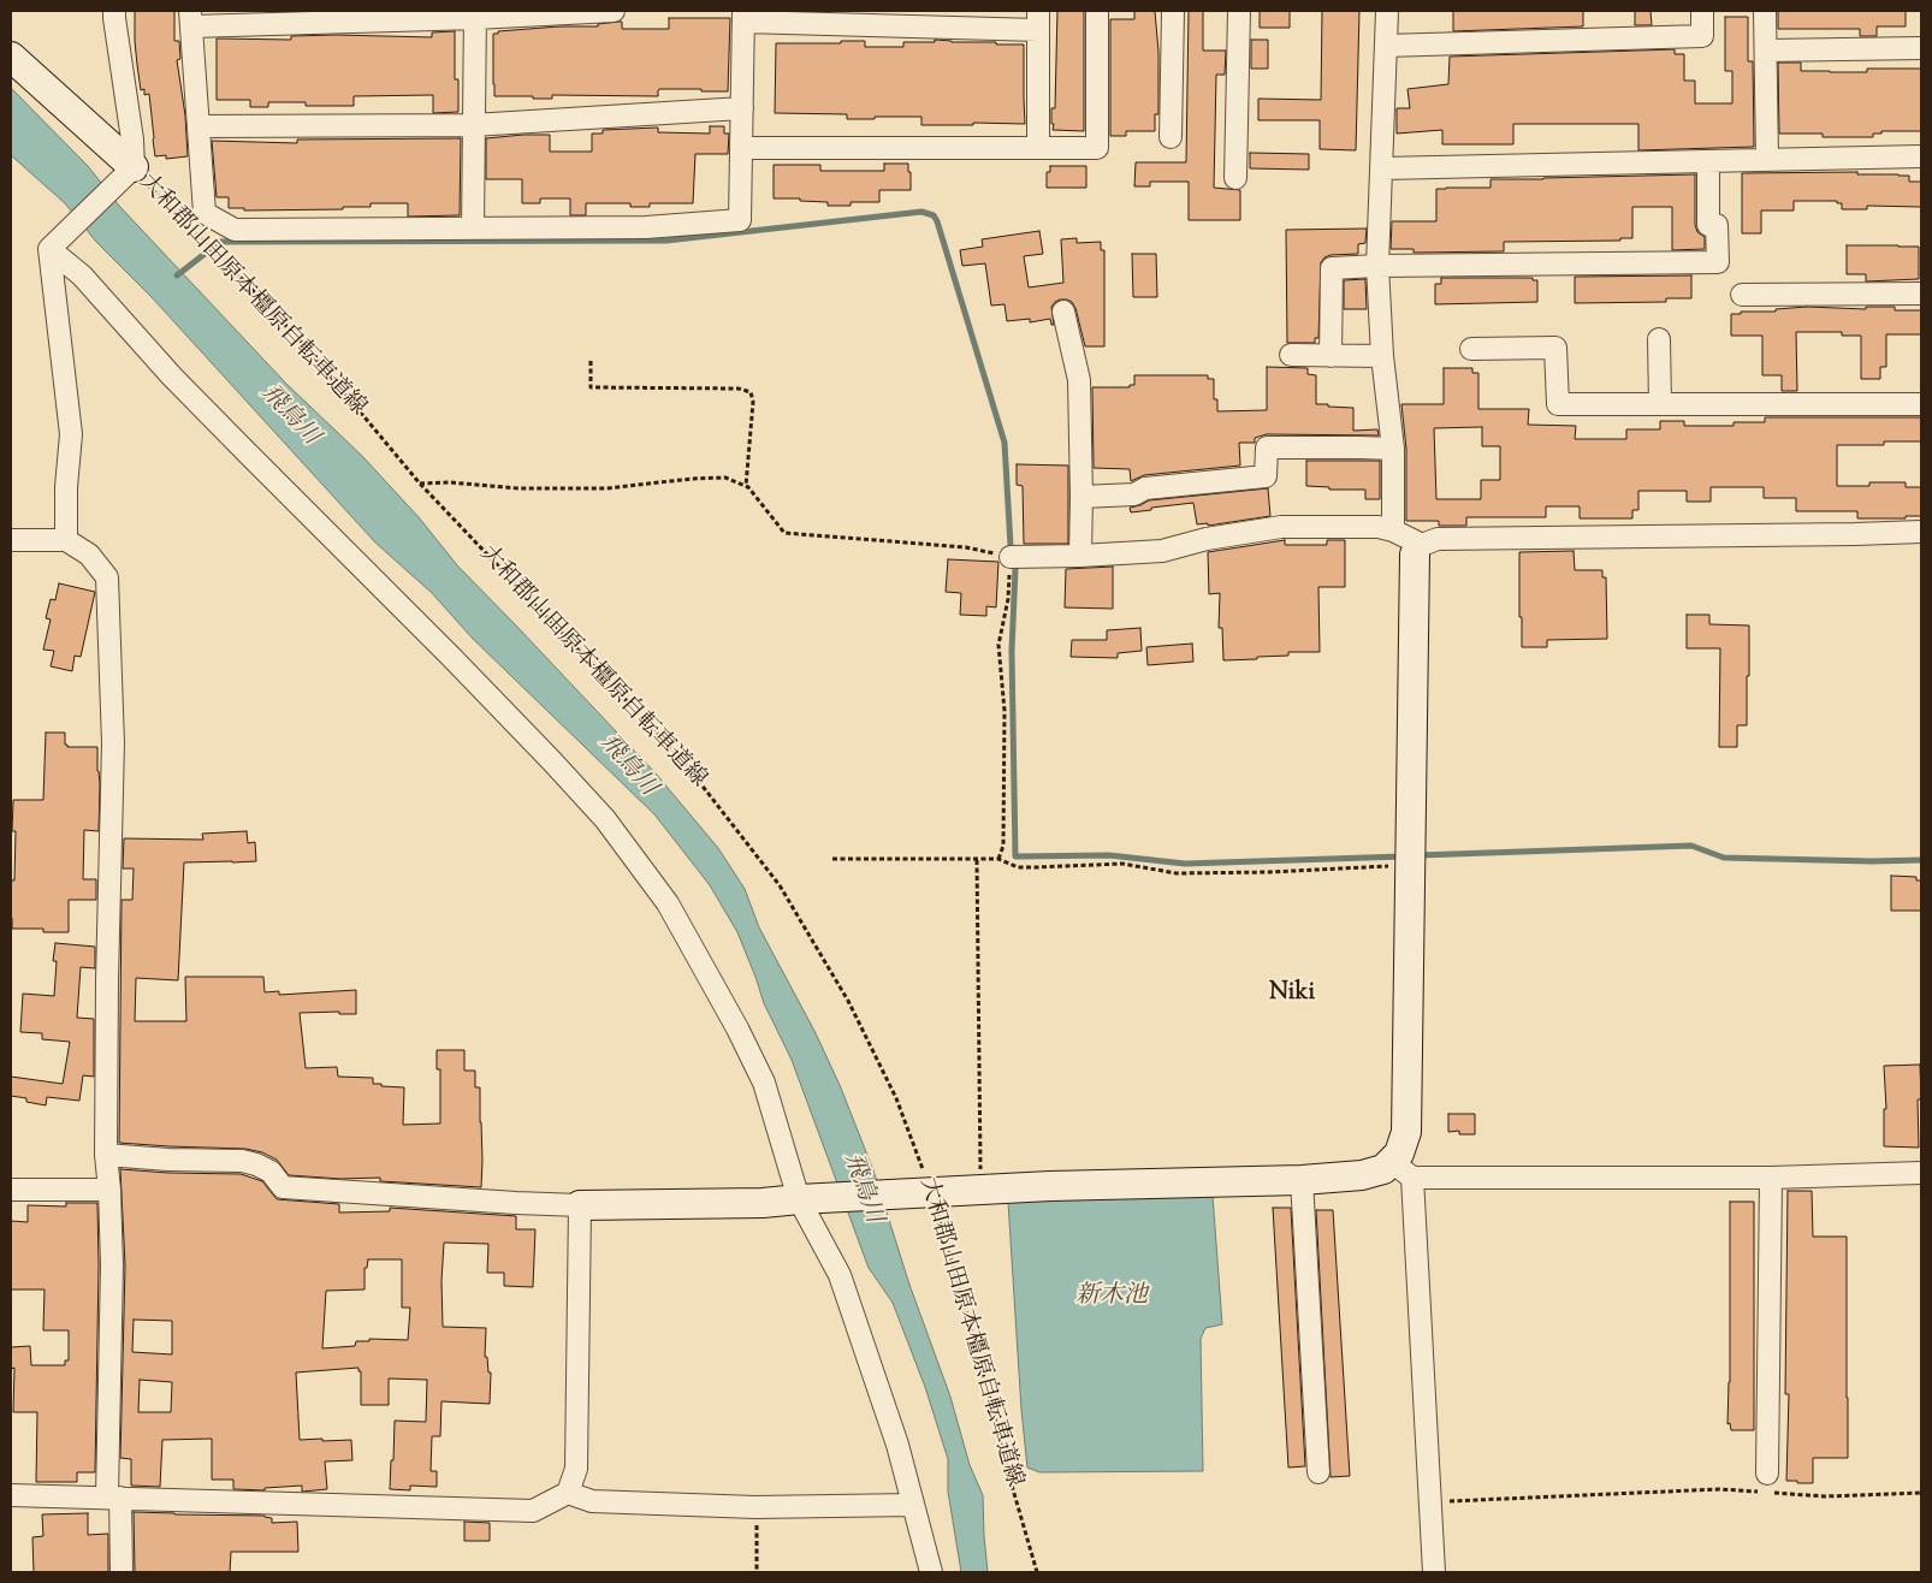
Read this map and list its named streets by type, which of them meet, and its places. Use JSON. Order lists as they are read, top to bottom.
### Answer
{
  "streets": {
    "street": ["大和郡山田原本橿原自転車道線"]
  },
  "districts": ["Niki"],
  "water": ["飛鳥川", "新木池"]
}
